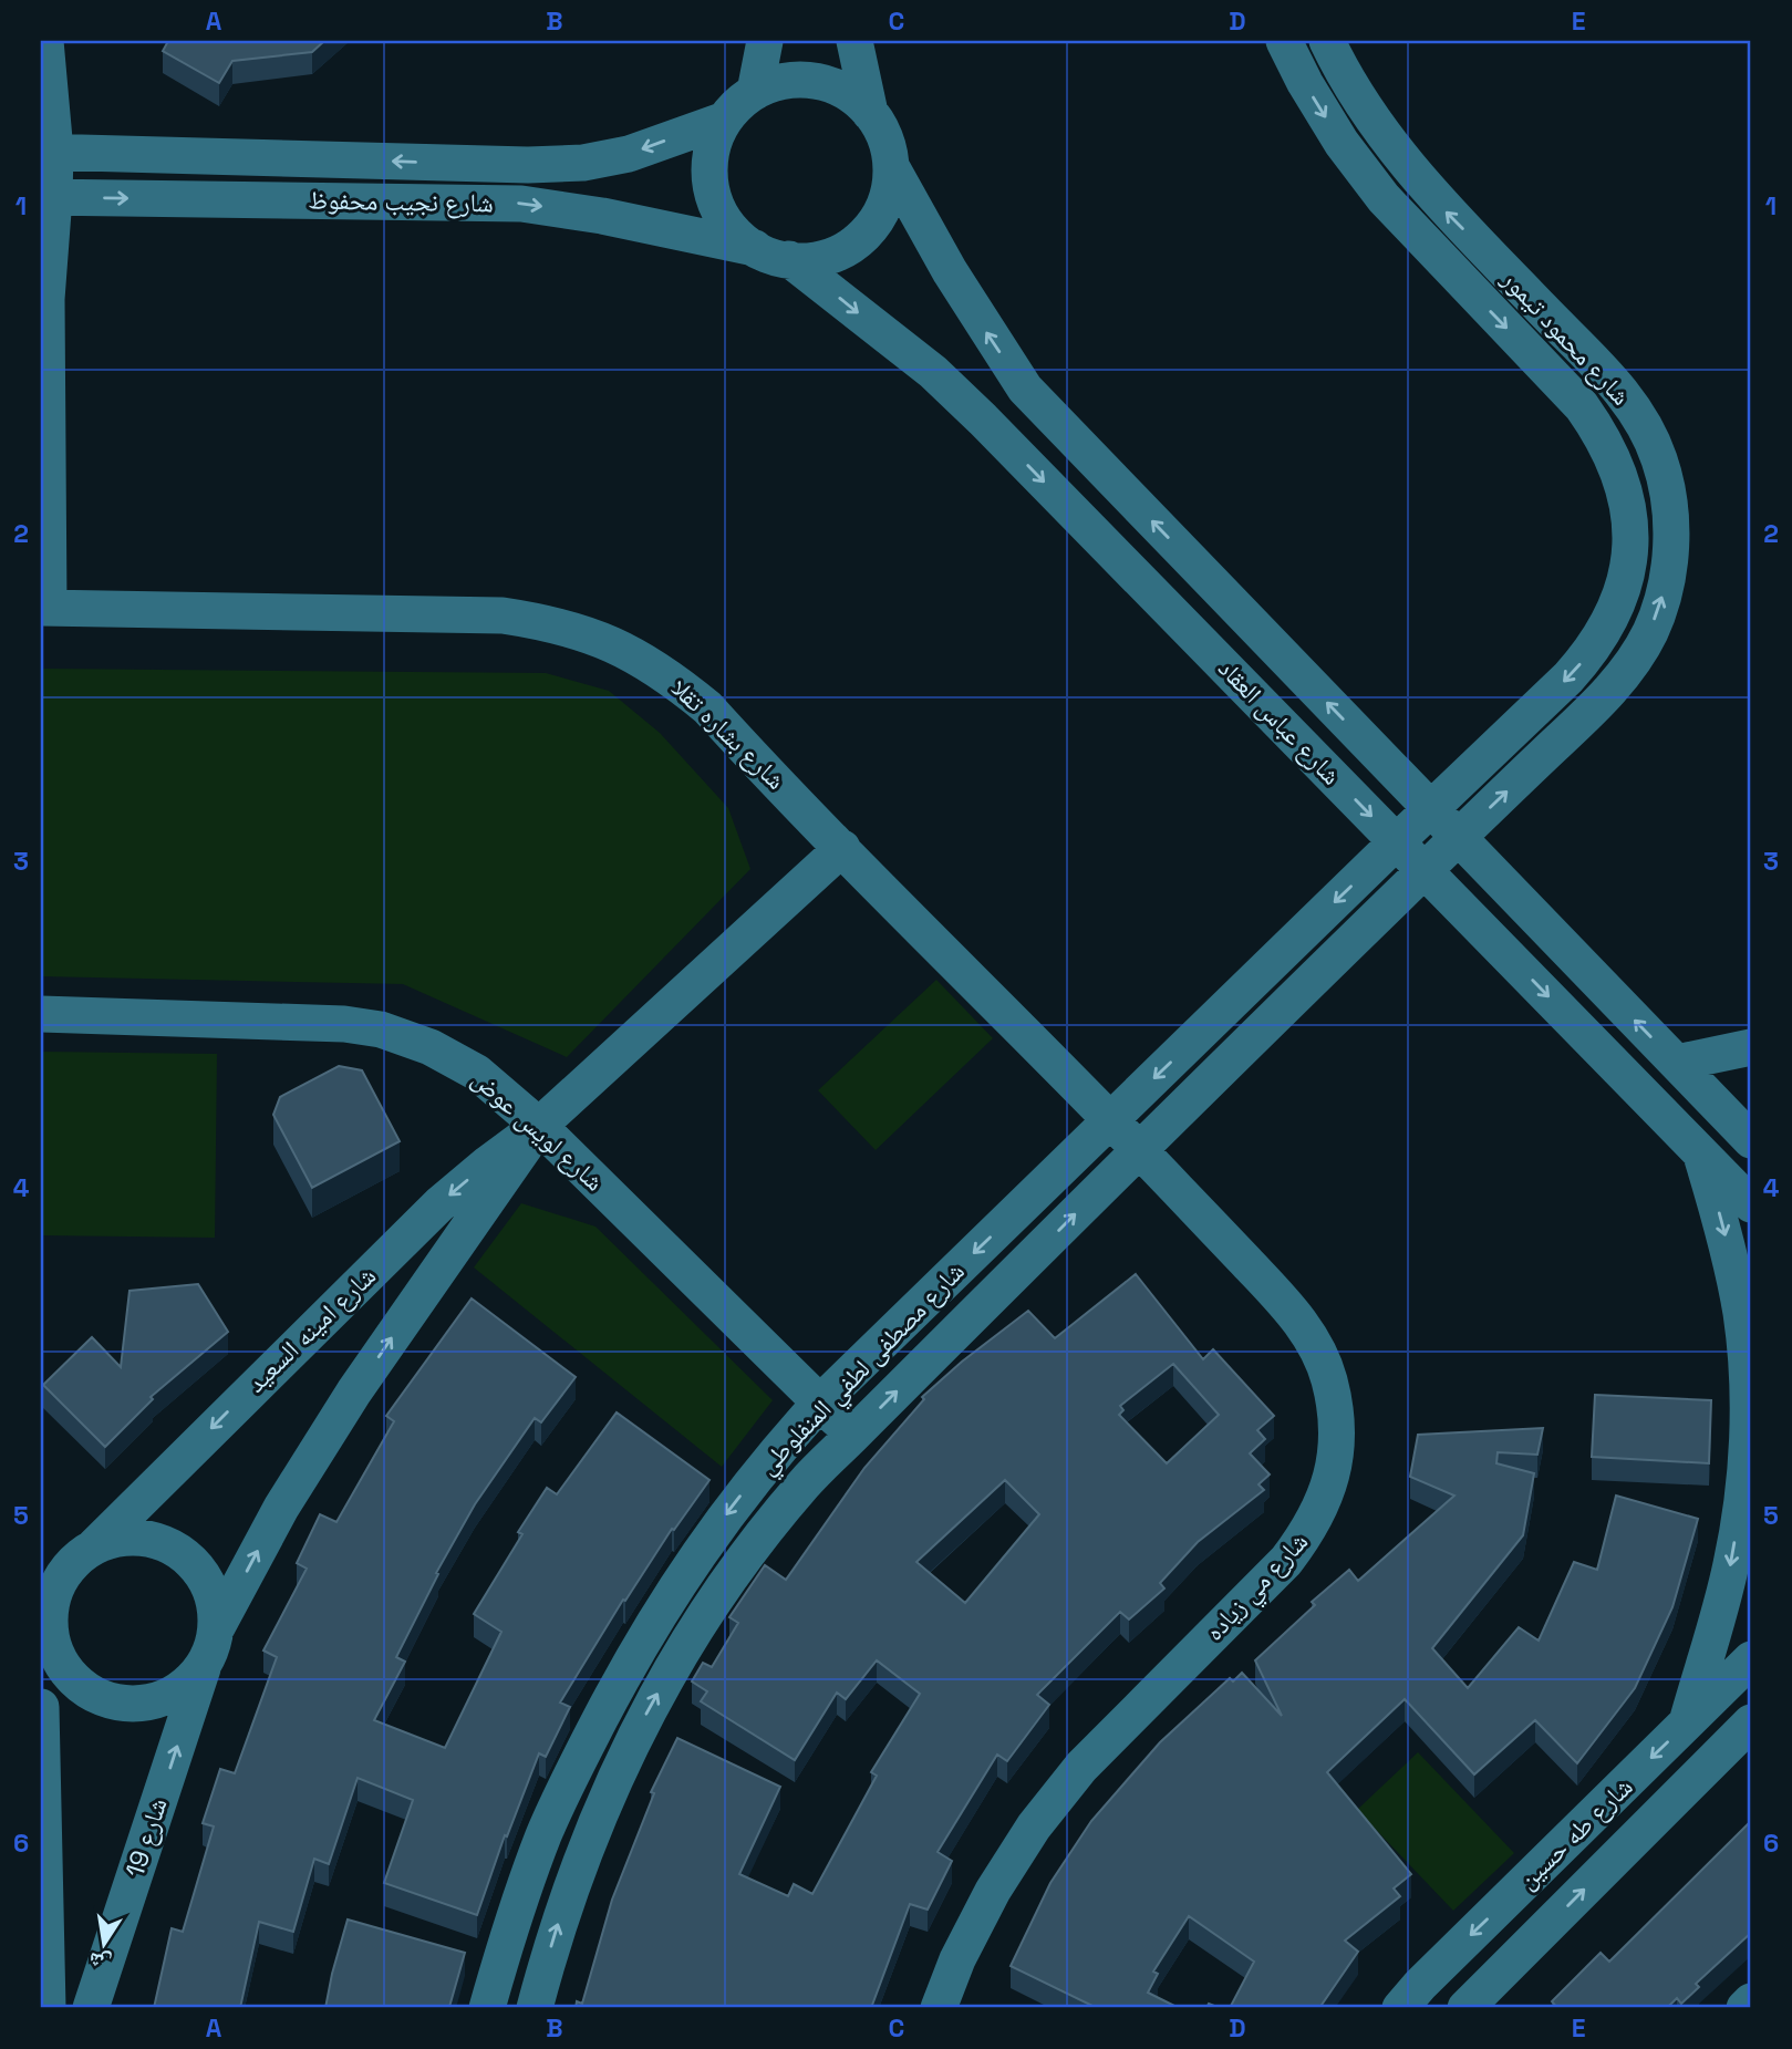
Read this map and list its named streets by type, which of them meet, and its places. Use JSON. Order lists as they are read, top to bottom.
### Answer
{
  "streets": {
    "street": [
      "شارع نجيب محفوظ",
      "شارع محمود تيمور",
      "شارع عباس العقاد",
      "شارع بشاره تقلا",
      "شارع لويس عوض",
      "شارع امينه السعيد",
      "شارع مصطفى لطفي المنفلوطي",
      "شارع مي زياده",
      "شارع طه حسين",
      "شارع 19"
    ]
  },
  "crossings": [
    ["شارع نجيب محفوظ", "شارع عباس العقاد"],
    ["شارع محمود تيمور", "شارع عباس العقاد"],
    ["شارع محمود تيمور", "شارع مصطفى لطفي المنفلوطي"],
    ["شارع عباس العقاد", "شارع مصطفى لطفي المنفلوطي"],
    ["شارع بشاره تقلا", "شارع امينه السعيد"],
    ["شارع بشاره تقلا", "شارع مصطفى لطفي المنفلوطي"],
    ["شارع بشاره تقلا", "شارع مي زياده"],
    ["شارع لويس عوض", "شارع امينه السعيد"],
    ["شارع لويس عوض", "شارع مصطفى لطفي المنفلوطي"],
    ["شارع امينه السعيد", "شارع 19"],
    ["شارع مصطفى لطفي المنفلوطي", "شارع مي زياده"]
  ],
  "north": "bottom",
  "grid": {
    "columns": [
      "A",
      "B",
      "C",
      "D",
      "E"
    ],
    "rows": [
      "1",
      "2",
      "3",
      "4",
      "5",
      "6"
    ]
  }
}
